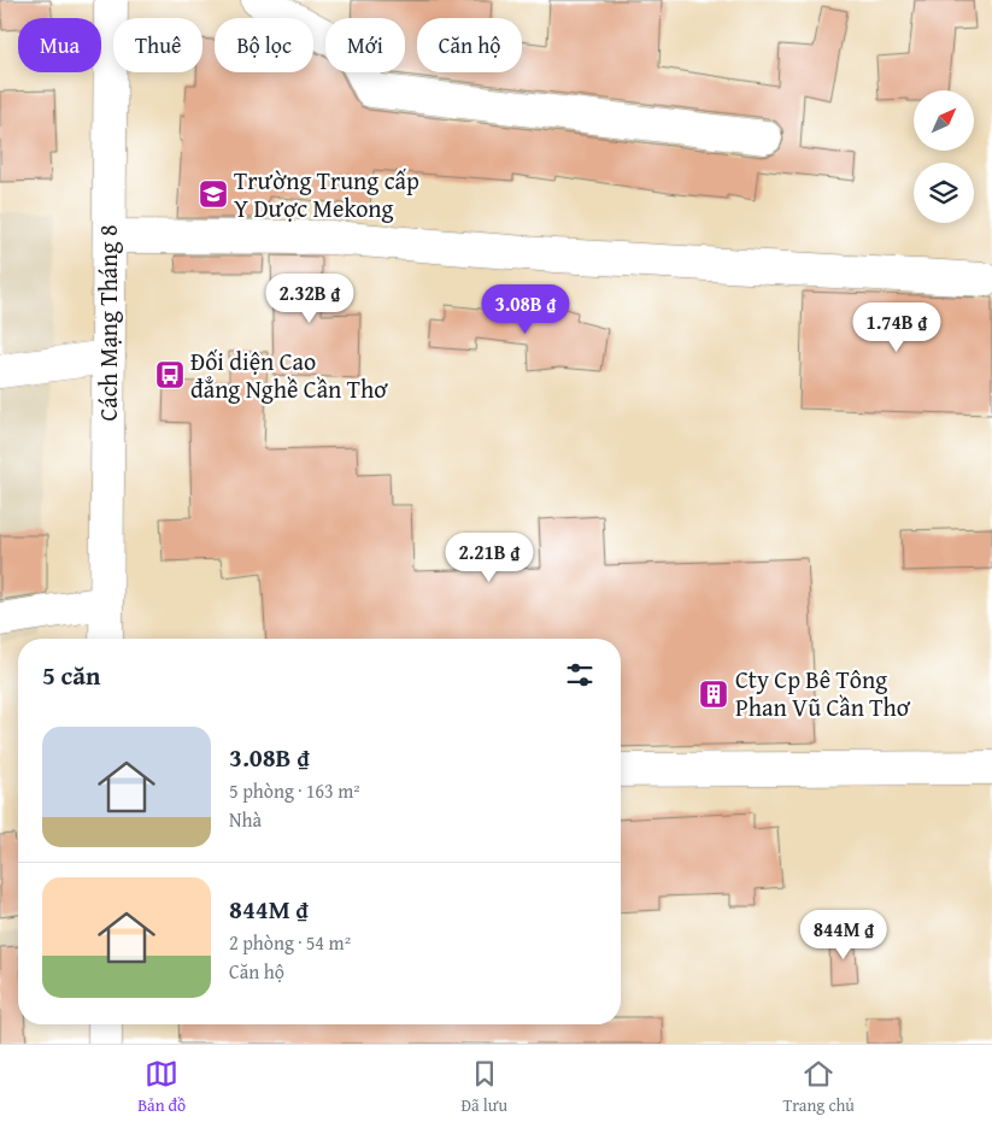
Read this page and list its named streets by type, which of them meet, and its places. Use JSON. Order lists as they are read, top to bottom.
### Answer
{
  "streets": {
    "main road": ["Cách Mạng Tháng 8"]
  },
  "places": {
    "school or university": ["Trường Trung cấp Y Dược Mekong"],
    "bus stop": ["Đối diện Cao đẳng Nghề Cần Thơ"],
    "building": ["Cty Cp Bê Tông Phan Vũ Cần Thơ"]
  },
  "north": "top right",
  "page": {
    "chip": [
      "Mua",
      "Thuê",
      "Bộ lọc",
      "Mới",
      "Căn hộ"
    ],
    "price": [
      "2.32B ₫",
      "3.08B ₫",
      "1.74B ₫",
      "2.21B ₫",
      "844M ₫"
    ],
    "heading": "5 căn",
    "list": [
      {
        "name": "3.08B ₫",
        "note": "5 phòng · 163 m² · Nhà"
      },
      {
        "name": "844M ₫",
        "note": "2 phòng · 54 m² · Căn hộ"
      }
    ],
    "tabs": ["Bản đồ", "Đã lưu", "Trang chủ"]
  }
}
